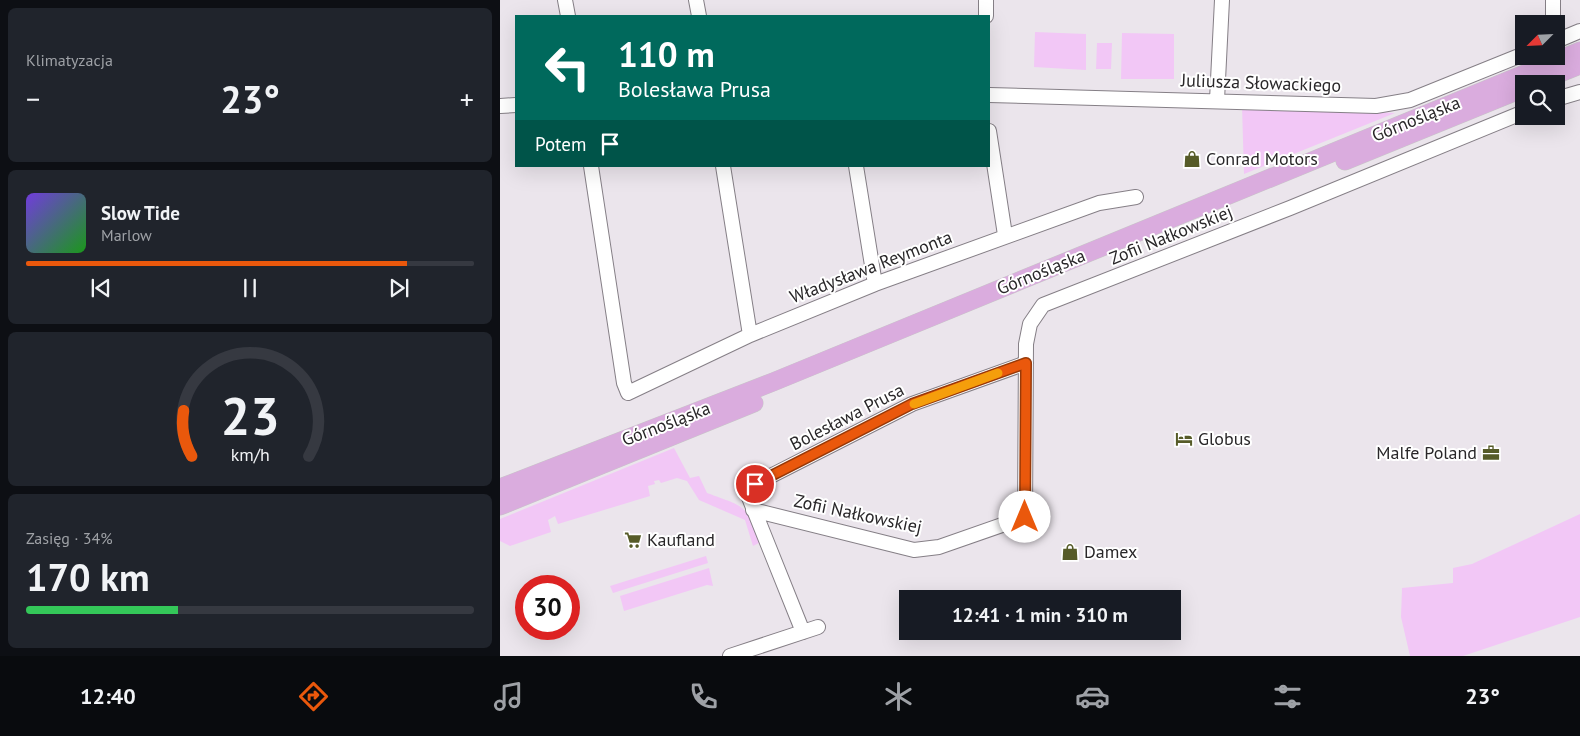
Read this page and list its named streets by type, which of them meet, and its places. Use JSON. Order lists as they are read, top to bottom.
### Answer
{
  "streets": {
    "main road": ["Górnośląska"],
    "street": [
      "Juliusza Słowackiego",
      "Zofii Nałkowskiej",
      "Władysława Reymonta",
      "Bolesława Prusa"
    ]
  },
  "crossings": [
    ["Zofii Nałkowskiej", "Bolesława Prusa"]
  ],
  "places": {
    "shop": ["Conrad Motors", "Damex"],
    "hotel": ["Globus"],
    "office": ["Malfe Poland"],
    "supermarket": ["Kaufland"]
  },
  "north": "bottom left",
  "page": {
    "tile": [
      "Klimatyzacja",
      ["Zasięg · 34%", "170 km"]
    ],
    "turn": ["110 m", "Bolesława Prusa"],
    "heat": ["−", "23°", "+"],
    "then": "Potem",
    "song": ["Slow Tide", "Marlow"],
    "limit": "30",
    "trip": "12:41 · 1 min · 310 m",
    "tabs": ["12:40", "23°"],
    "gauge": ["23", "km/h"]
  }
}
